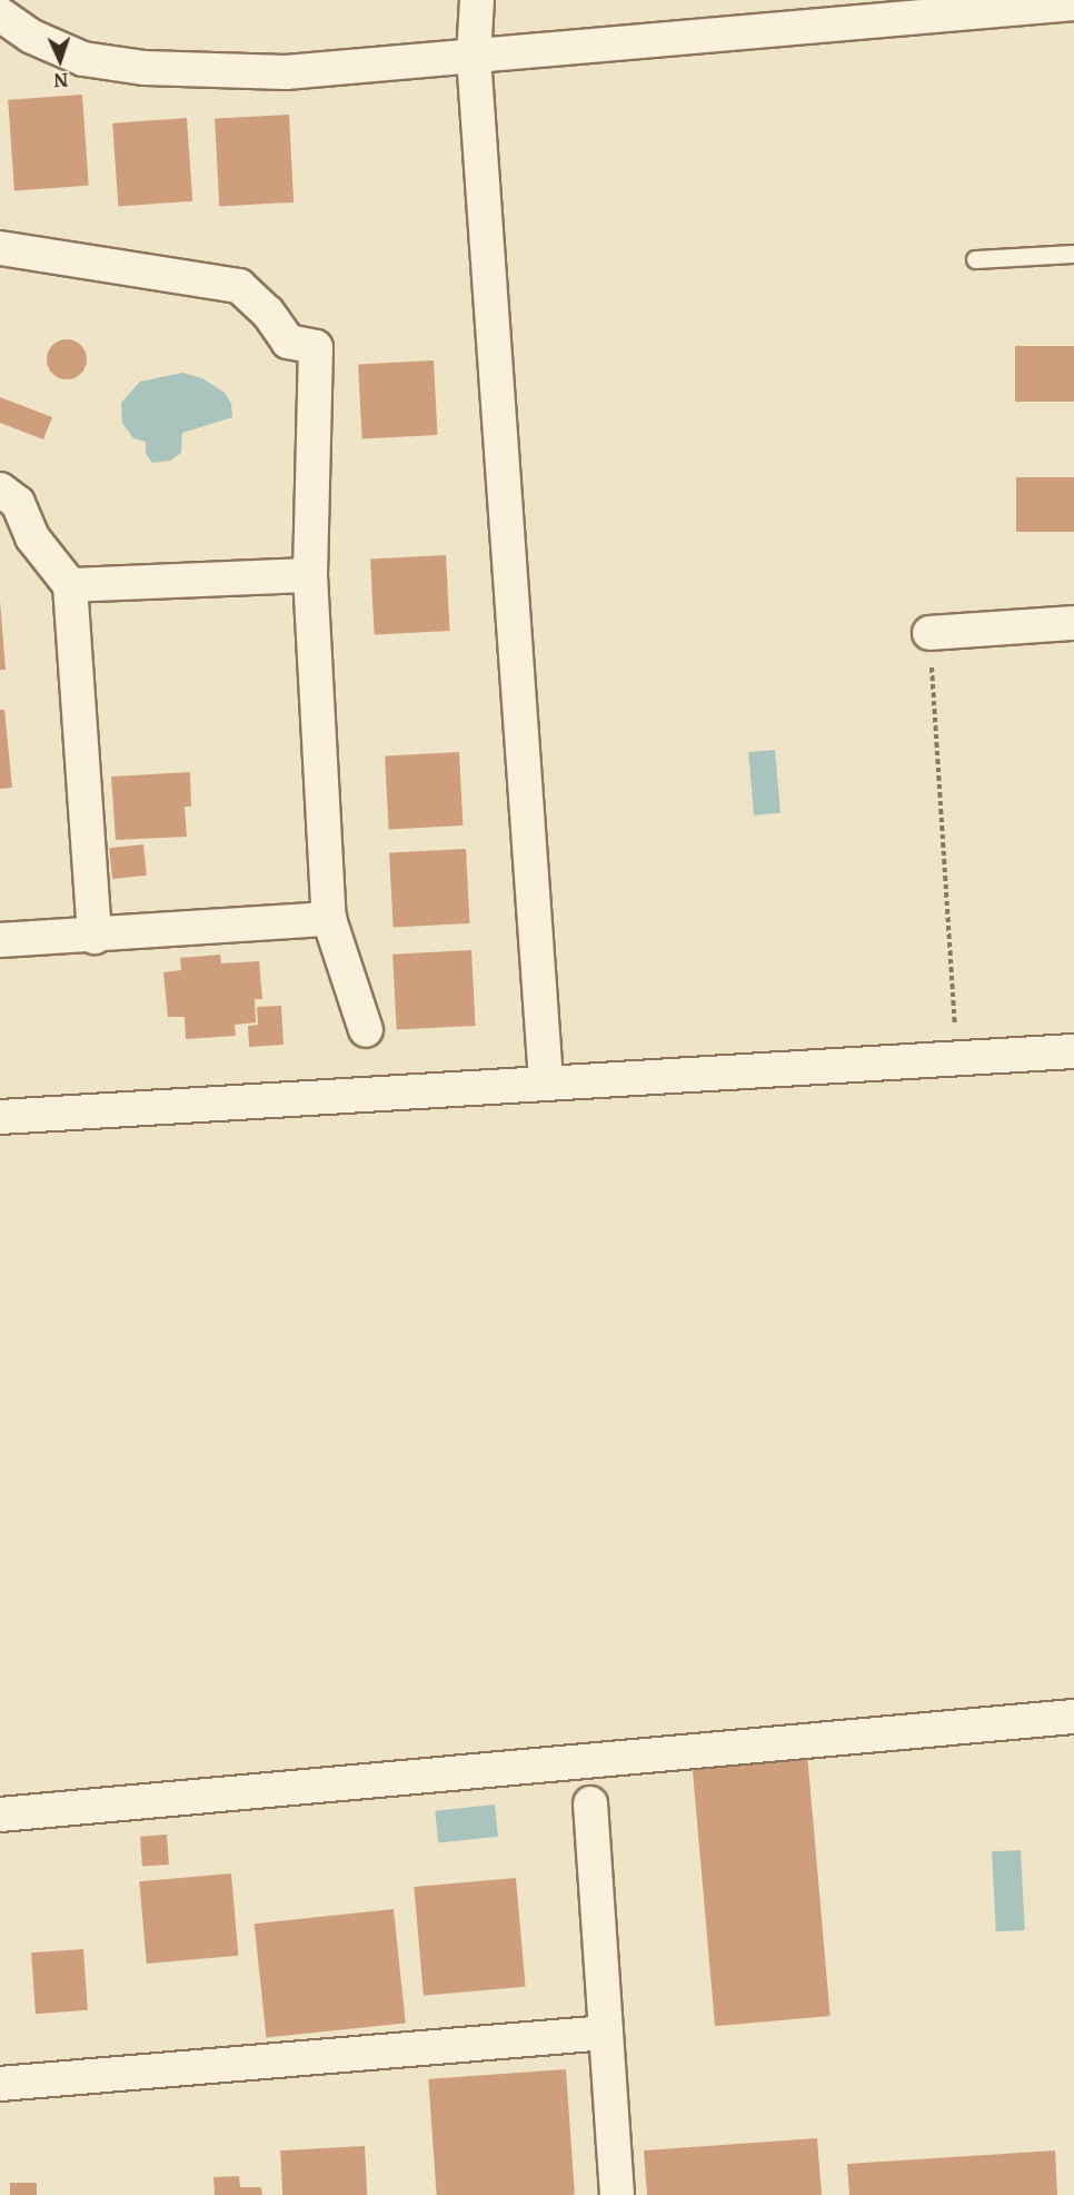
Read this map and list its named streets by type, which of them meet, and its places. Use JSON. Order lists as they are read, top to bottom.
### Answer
{
  "north": "bottom"
}
